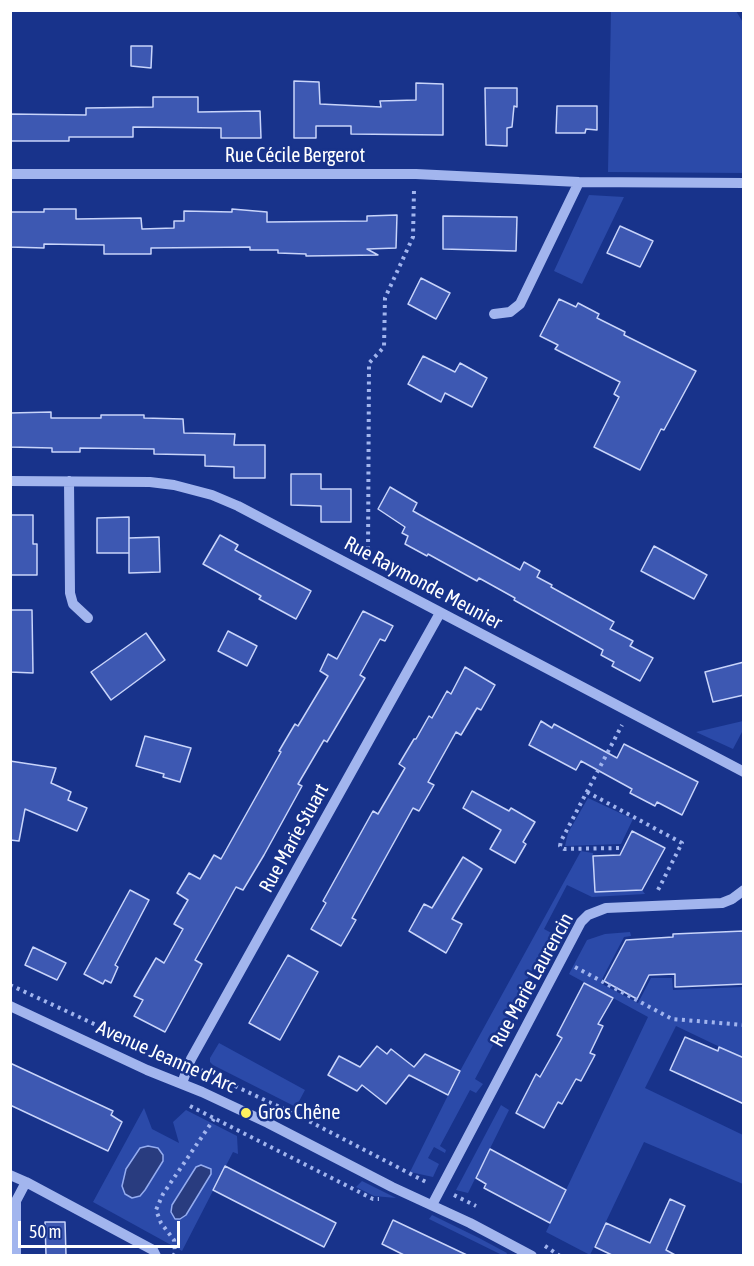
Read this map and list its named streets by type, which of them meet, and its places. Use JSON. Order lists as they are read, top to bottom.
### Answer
{
  "streets": {
    "street": [
      "Rue Cécile Bergerot",
      "Rue Raymonde Meunier",
      "Rue Marie Stuart",
      "Rue Marie Laurencin",
      "Avenue Jeanne d'Arc"
    ]
  },
  "crossings": [
    ["Rue Raymonde Meunier", "Rue Marie Stuart"],
    ["Rue Marie Stuart", "Avenue Jeanne d'Arc"],
    ["Rue Marie Laurencin", "Avenue Jeanne d'Arc"]
  ],
  "places": ["Gros Chêne"],
  "scale_bar": "50 m"
}
